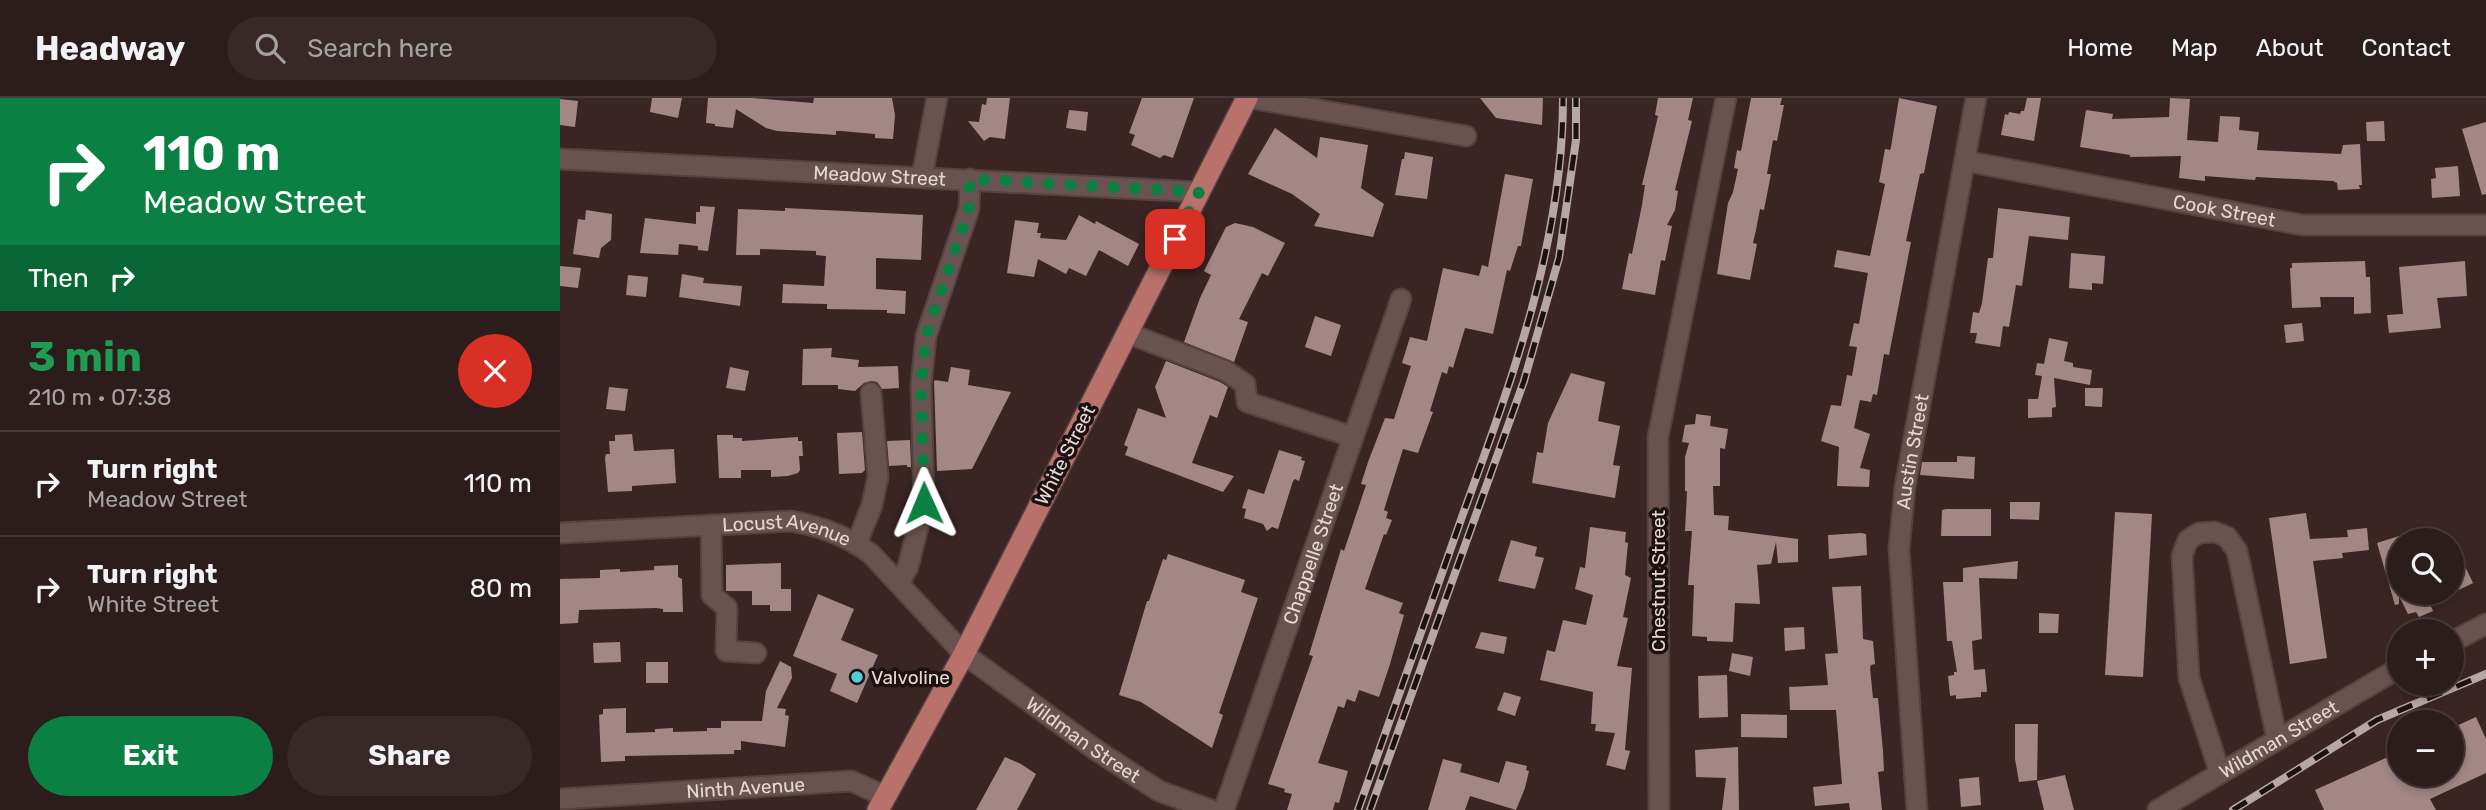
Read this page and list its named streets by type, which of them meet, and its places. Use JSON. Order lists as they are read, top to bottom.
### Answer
{
  "streets": {
    "main road": ["White Street"],
    "street": [
      "Meadow Street",
      "Cook Street",
      "Austin Street",
      "Locust Avenue",
      "Chappelle Street",
      "Chestnut Street",
      "Wildman Street",
      "Ninth Avenue"
    ]
  },
  "crossings": [
    ["Meadow Street", "White Street"],
    ["Cook Street", "Austin Street"],
    ["White Street", "Locust Avenue"],
    ["White Street", "Wildman Street"],
    ["White Street", "Ninth Avenue"],
    ["Locust Avenue", "Wildman Street"]
  ],
  "places": ["Valvoline"],
  "page": {
    "header": "Headway",
    "search": "Search here",
    "nav": [
      "Home",
      "Map",
      "About",
      "Contact"
    ],
    "turn": ["110 m", "Meadow Street"],
    "then": "Then",
    "heading": ["3 min", "210 m · 07:38"],
    "list": [
      {
        "name": "Turn right",
        "note": "Meadow Street",
        "value": "110 m"
      },
      {
        "name": "Turn right",
        "note": "White Street",
        "value": "80 m"
      }
    ],
    "map_buttons": ["+", "−"],
    "buttons": ["Exit", "Share"]
  }
}
